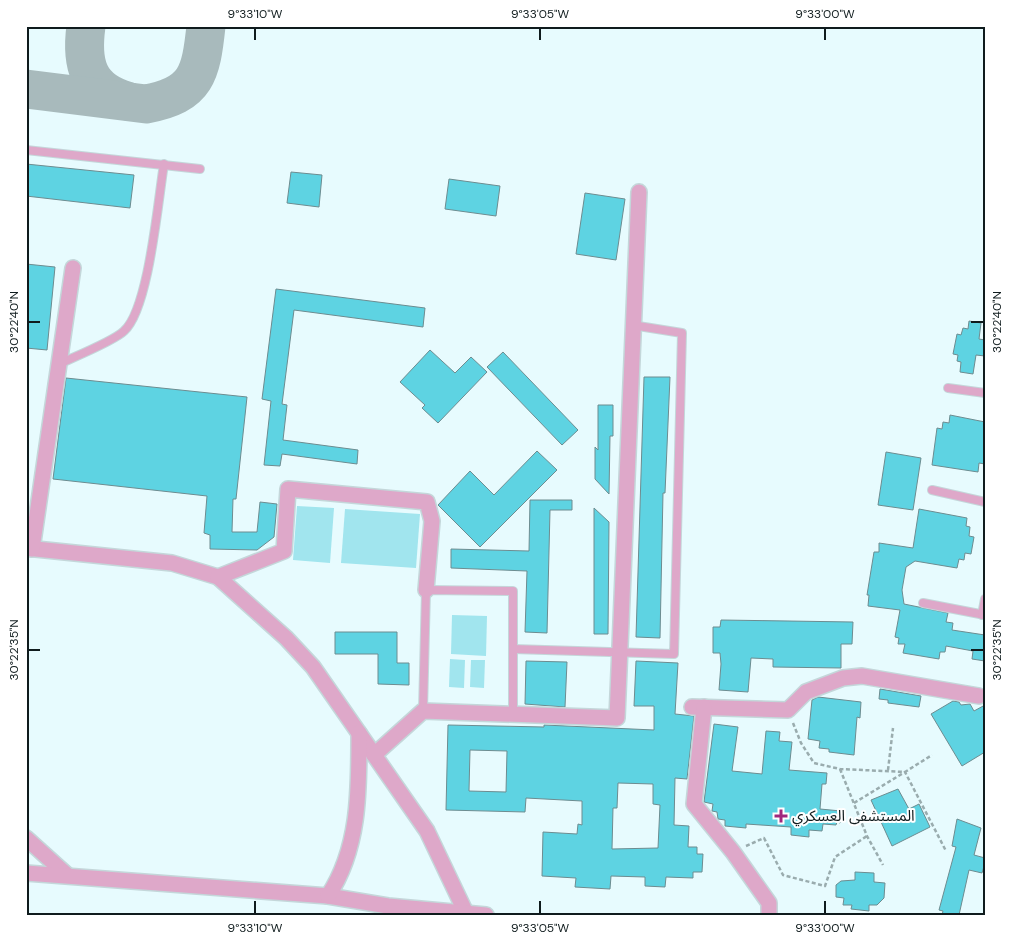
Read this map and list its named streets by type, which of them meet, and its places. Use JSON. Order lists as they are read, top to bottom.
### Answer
{
  "places": {
    "health": ["المستشفى العسكري"]
  },
  "coordinates": [
    "9°33'10\"W",
    "9°33'05\"W",
    "9°33'00\"W",
    "30°22'40\"N",
    "30°22'35\"N"
  ]
}
